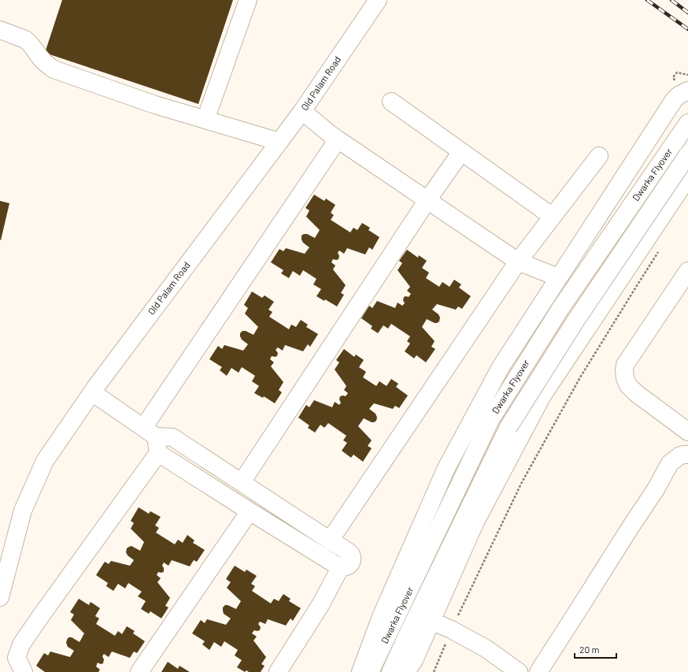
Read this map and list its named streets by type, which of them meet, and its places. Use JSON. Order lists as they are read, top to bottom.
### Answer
{
  "streets": {
    "street": ["Old Palam Road", "Dwarka Flyover"]
  },
  "scale_bar": "20 m"
}
